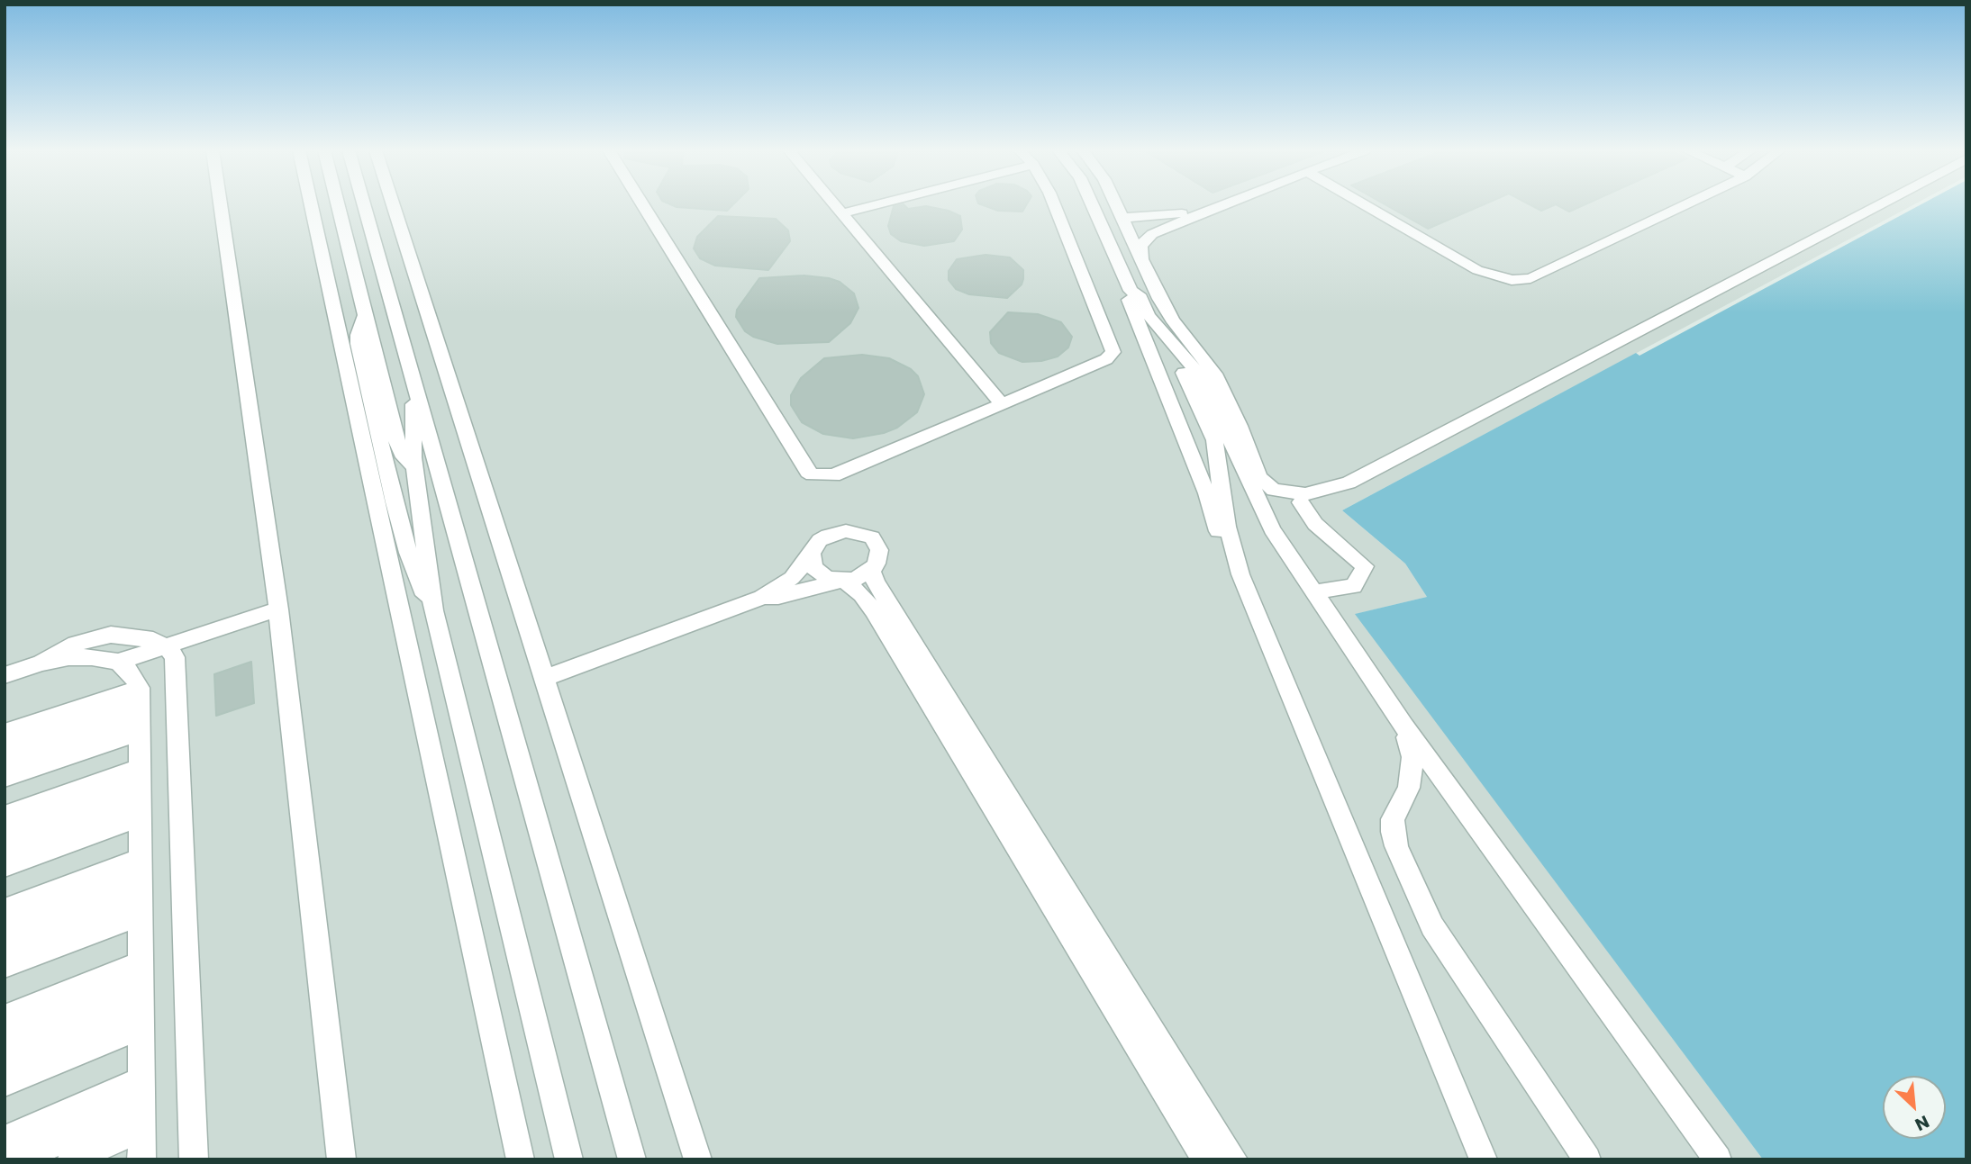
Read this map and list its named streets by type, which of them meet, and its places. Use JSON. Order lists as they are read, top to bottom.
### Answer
{
  "north": "bottom right"
}
